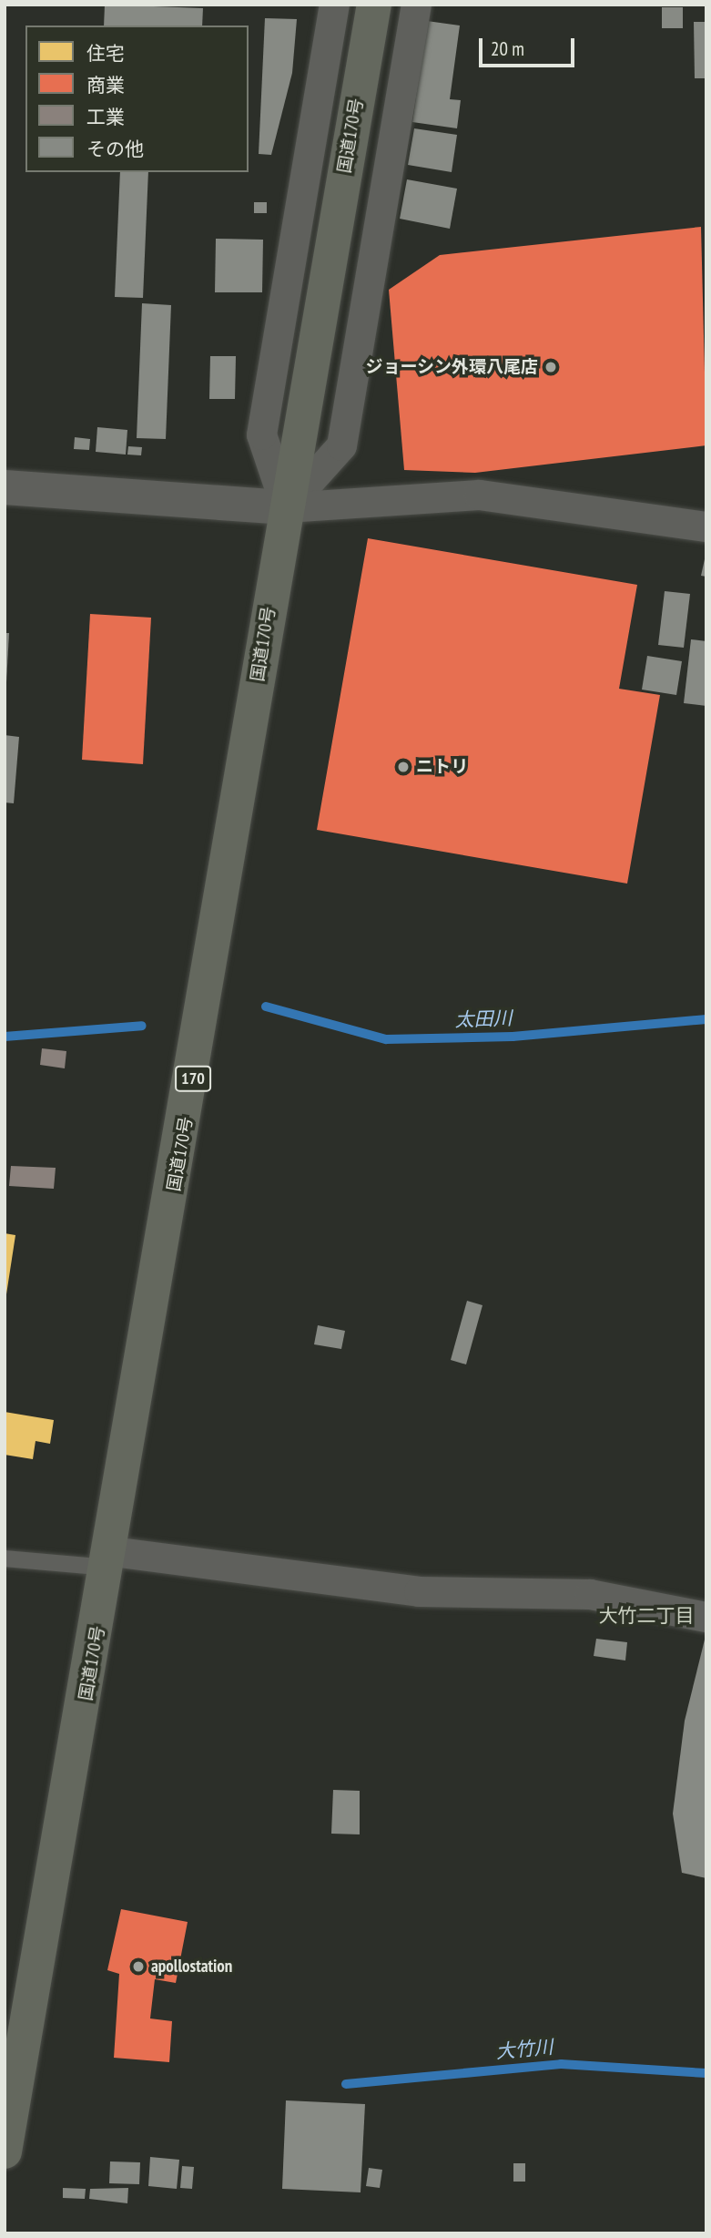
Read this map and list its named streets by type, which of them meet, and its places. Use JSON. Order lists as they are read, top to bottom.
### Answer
{
  "streets": {
    "highway": ["国道170号", "170"]
  },
  "districts": ["大竹二丁目"],
  "water": ["太田川", "大竹川"],
  "places": ["ジョーシン外環八尾店", "ニトリ", "apollostation"],
  "legend": [
    "住宅",
    "商業",
    "工業",
    "その他"
  ],
  "scale_bar": "20 m"
}
